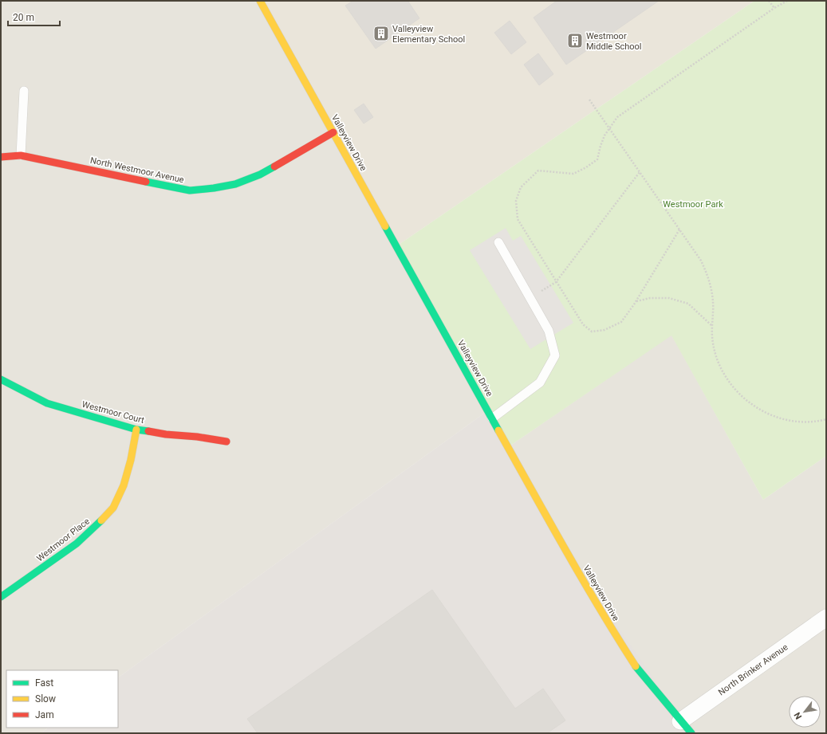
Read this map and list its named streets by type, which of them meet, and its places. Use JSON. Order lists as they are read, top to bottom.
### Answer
{
  "streets": {
    "street": [
      "Valleyview Drive",
      "North Westmoor Avenue",
      "Westmoor Court",
      "Westmoor Place",
      "North Brinker Avenue"
    ]
  },
  "crossings": [
    ["Valleyview Drive", "North Westmoor Avenue"],
    ["Valleyview Drive", "North Brinker Avenue"],
    ["Westmoor Court", "Westmoor Place"]
  ],
  "parks": ["Westmoor Park"],
  "places": {
    "building": ["Valleyview Elementary School", "Westmoor Middle School"]
  },
  "legend": ["Fast", "Slow", "Jam"],
  "scale_bar": "20 m",
  "north": "bottom left"
}
